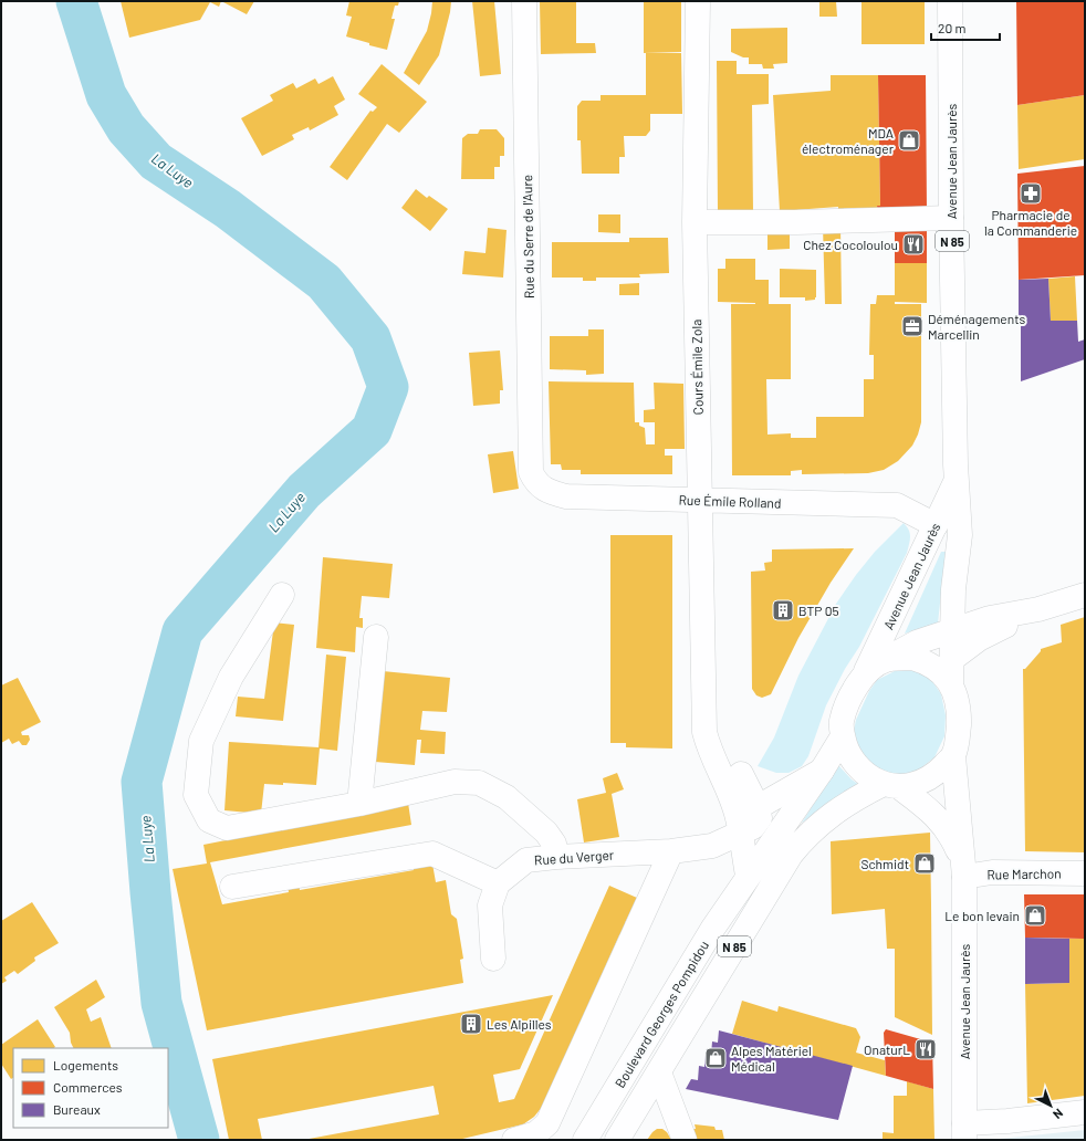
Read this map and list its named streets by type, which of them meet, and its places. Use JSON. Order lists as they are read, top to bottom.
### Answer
{
  "streets": {
    "main road": [
      "Avenue Jean Jaurès",
      "Rue du Serre de l'Aure",
      "N 85",
      "Cours Émile Zola",
      "Rue Émile Rolland",
      "Rue du Verger",
      "Rue Marchon",
      "Boulevard Georges Pompidou"
    ]
  },
  "crossings": [
    ["Avenue Jean Jaurès", "Rue Émile Rolland"],
    ["Avenue Jean Jaurès", "Rue Marchon"],
    ["Avenue Jean Jaurès", "Boulevard Georges Pompidou"],
    ["Rue du Serre de l'Aure", "Rue Émile Rolland"],
    ["Cours Émile Zola", "Rue Émile Rolland"],
    ["Cours Émile Zola", "Rue du Verger"],
    ["Cours Émile Zola", "Boulevard Georges Pompidou"]
  ],
  "water": ["La Luye"],
  "places": {
    "shop": [
      "MDA électroménager",
      "Schmidt",
      "Le bon levain",
      "Alpes Matériel Médical"
    ],
    "pharmacy": ["Pharmacie de la Commanderie"],
    "restaurant": ["Chez Cocoloulou", "OnaturL"],
    "office": ["Déménagements Marcellin"],
    "building": ["BTP 05", "Les Alpilles"]
  },
  "legend": ["Logements", "Commerces", "Bureaux"],
  "scale_bar": "20 m",
  "north": "bottom right"
}
